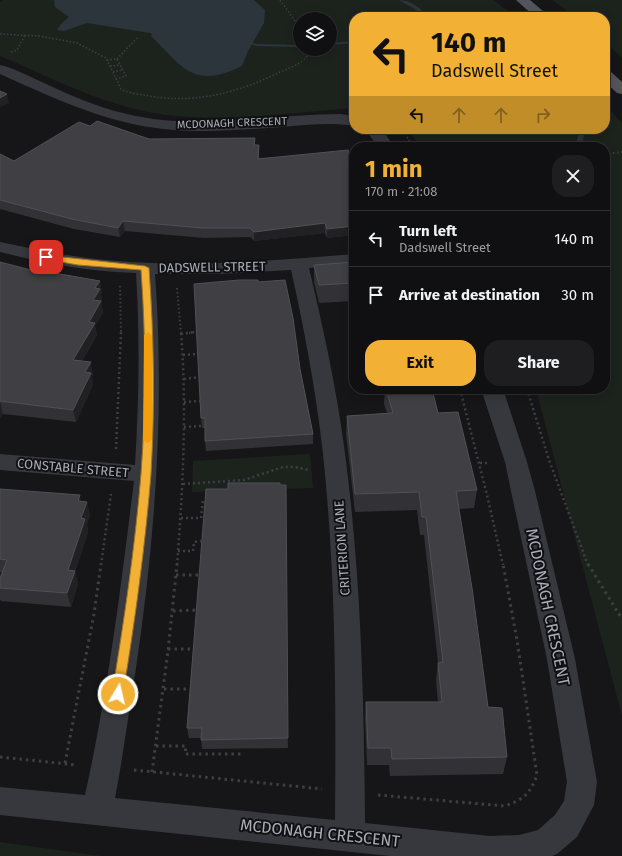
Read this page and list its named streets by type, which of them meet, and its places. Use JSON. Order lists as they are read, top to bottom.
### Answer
{
  "streets": {
    "street": [
      "MCDONAGH CRESCENT",
      "DADSWELL STREET",
      "CONSTABLE STREET",
      "CRITERION LANE"
    ]
  },
  "crossings": [
    ["MCDONAGH CRESCENT", "CRITERION LANE"],
    ["DADSWELL STREET", "CRITERION LANE"]
  ],
  "page": {
    "turn": ["140 m", "Dadswell Street"],
    "heading": ["1 min", "170 m · 21:08"],
    "list": [
      {
        "name": "Turn left",
        "note": "Dadswell Street",
        "value": "140 m"
      },
      {
        "name": "Arrive at destination",
        "value": "30 m"
      }
    ],
    "buttons": ["Exit", "Share"]
  }
}
